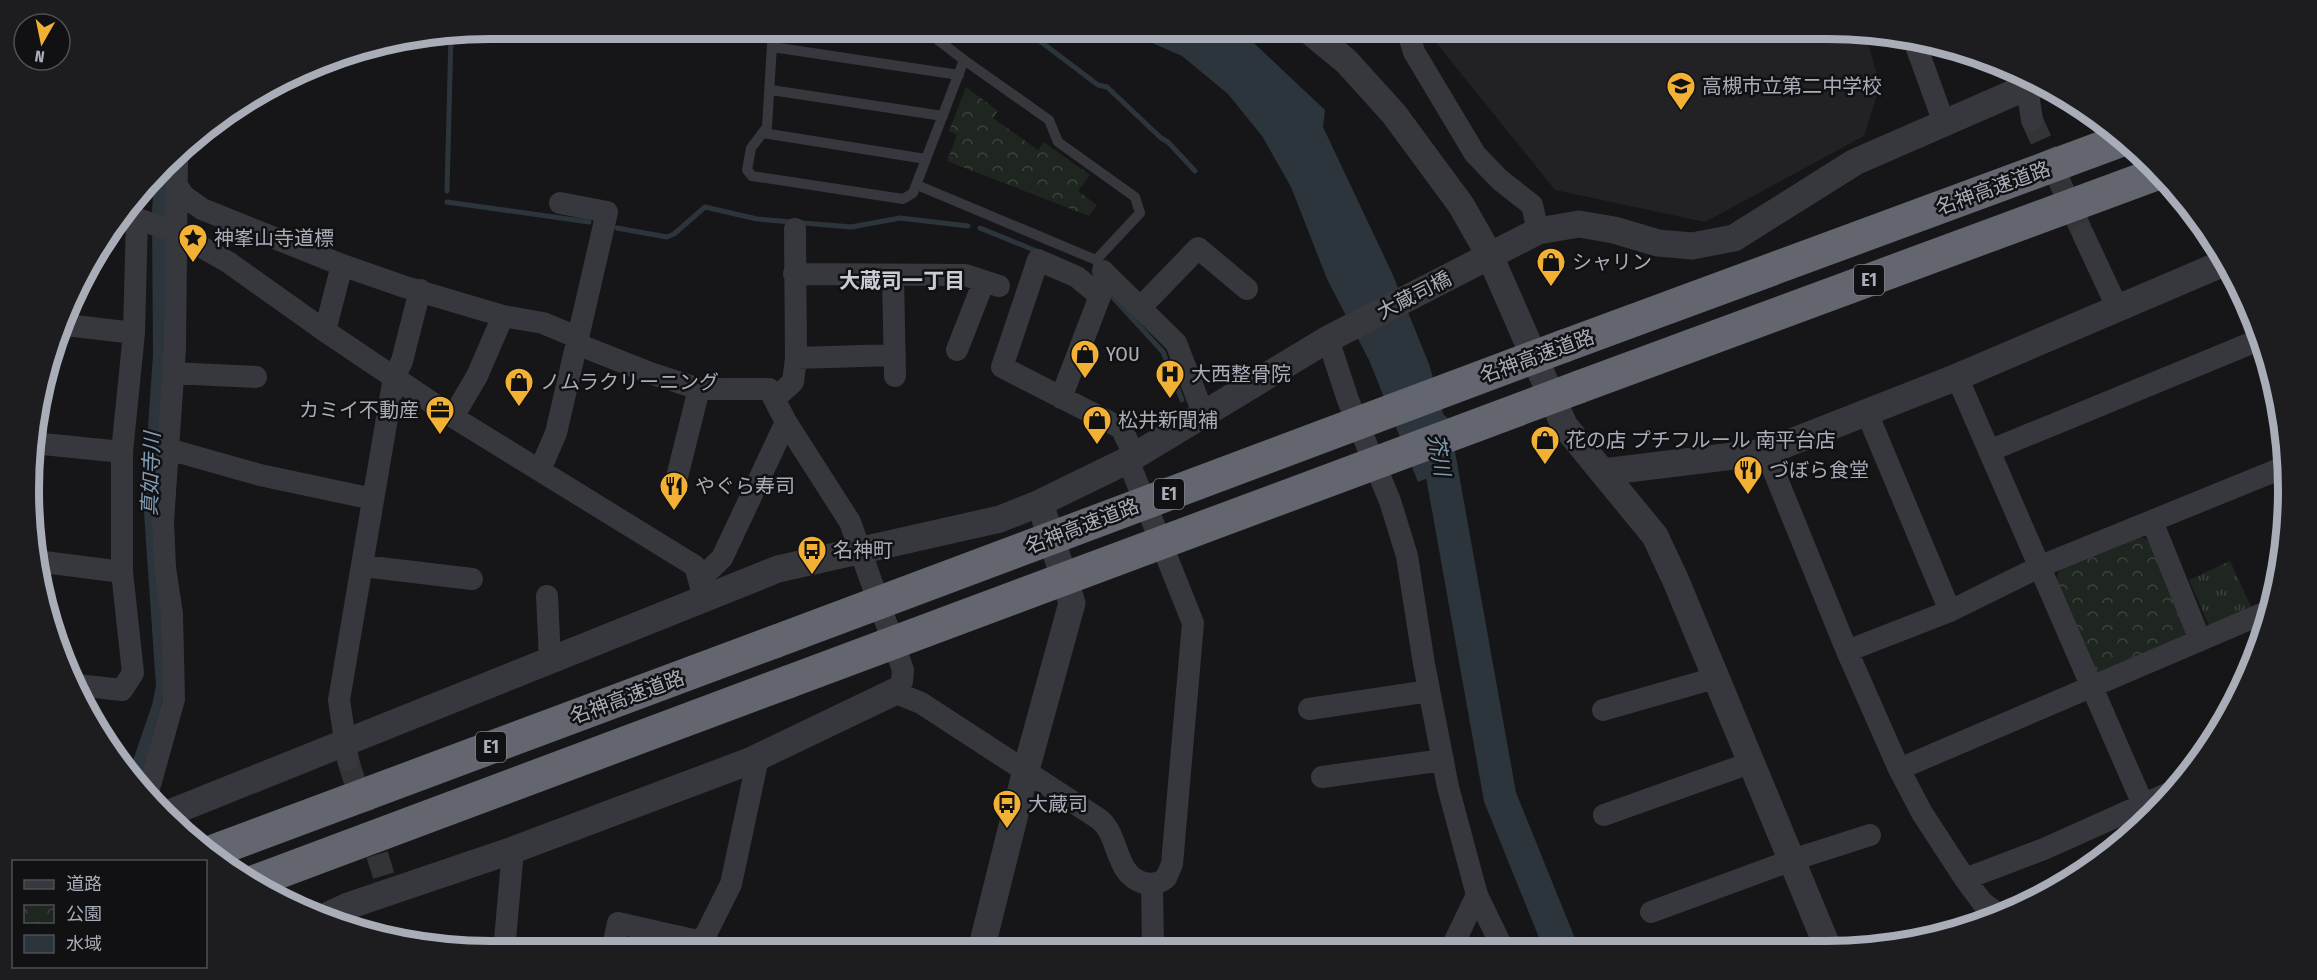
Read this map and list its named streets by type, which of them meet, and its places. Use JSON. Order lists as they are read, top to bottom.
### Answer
{
  "streets": {
    "highway": ["名神高速道路", "E1"],
    "street": ["大蔵司橋"]
  },
  "districts": ["大蔵司一丁目"],
  "water": ["芥川", "真如寺川"],
  "places": {
    "school or university": ["高槻市立第二中学校"],
    "place": ["神峯山寺道標"],
    "shop": [
      "シャリン",
      "YOU",
      "ノムラクリーニング",
      "松井新聞補",
      "花の店 プチフルール 南平台店"
    ],
    "hospital": ["大西整骨院"],
    "office": ["カミイ不動産"],
    "restaurant": ["づぼら食堂", "やぐら寿司"],
    "bus stop": ["名神町", "大蔵司"]
  },
  "legend": ["道路", "公園", "水域"],
  "north": "bottom"
}
